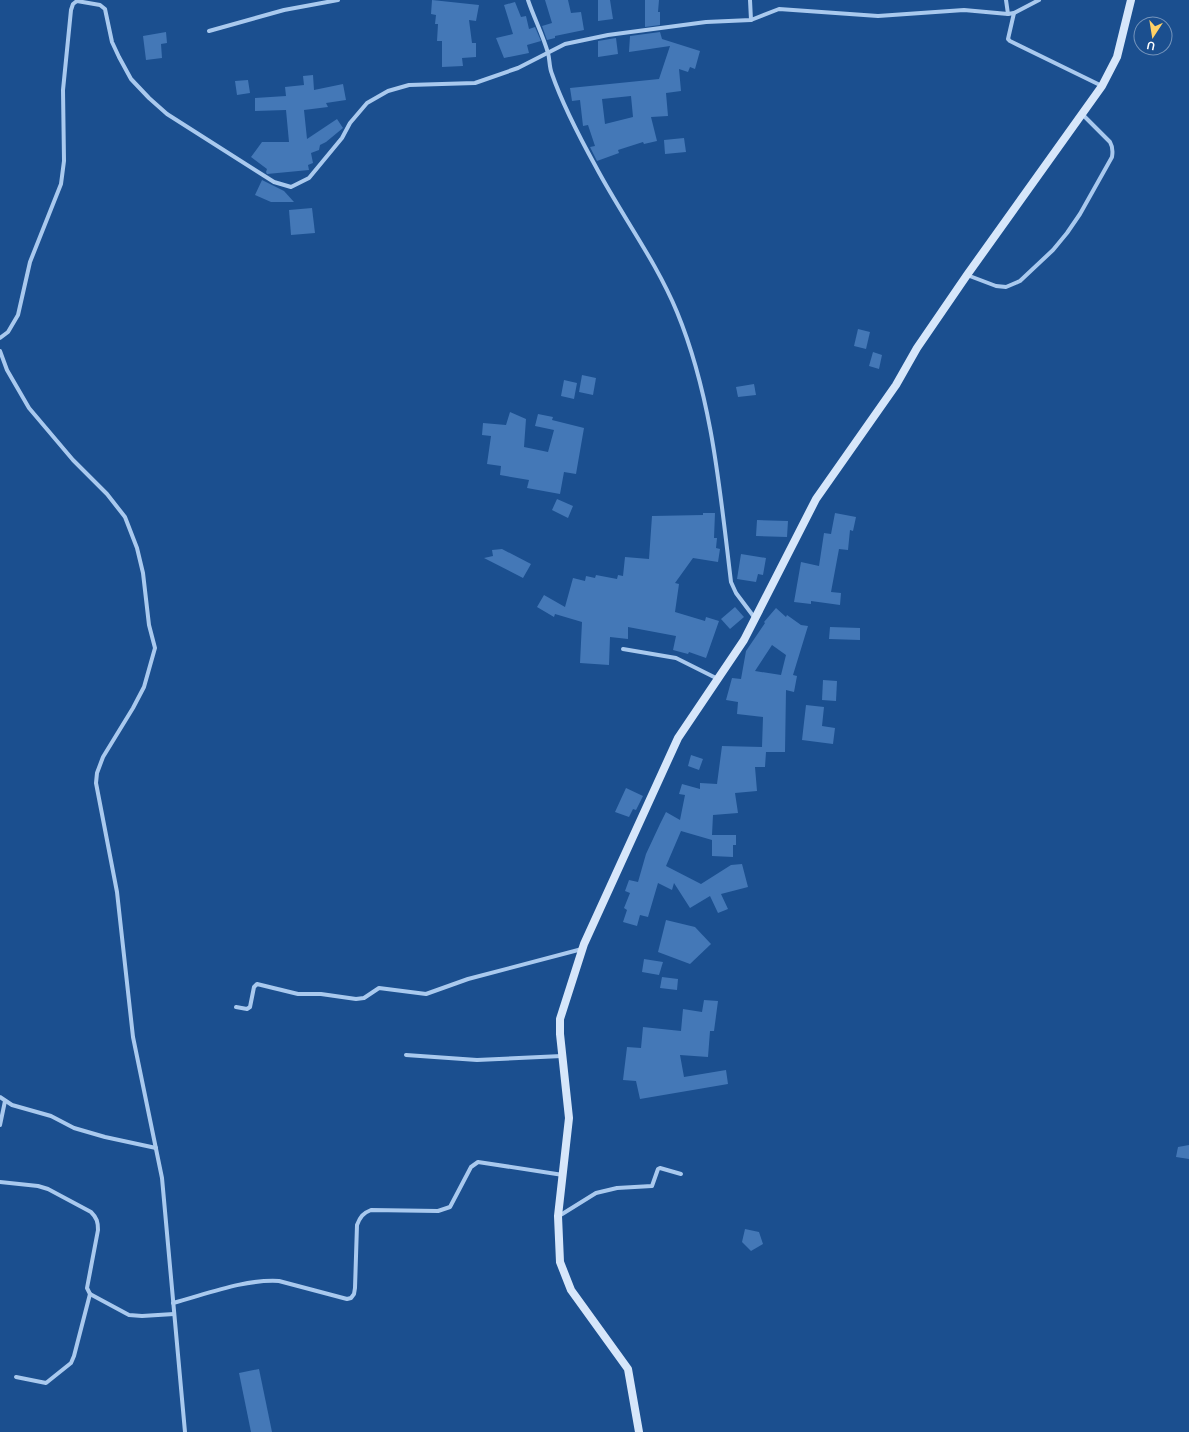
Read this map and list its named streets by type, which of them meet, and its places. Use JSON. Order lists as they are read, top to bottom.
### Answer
{
  "north": "bottom"
}
